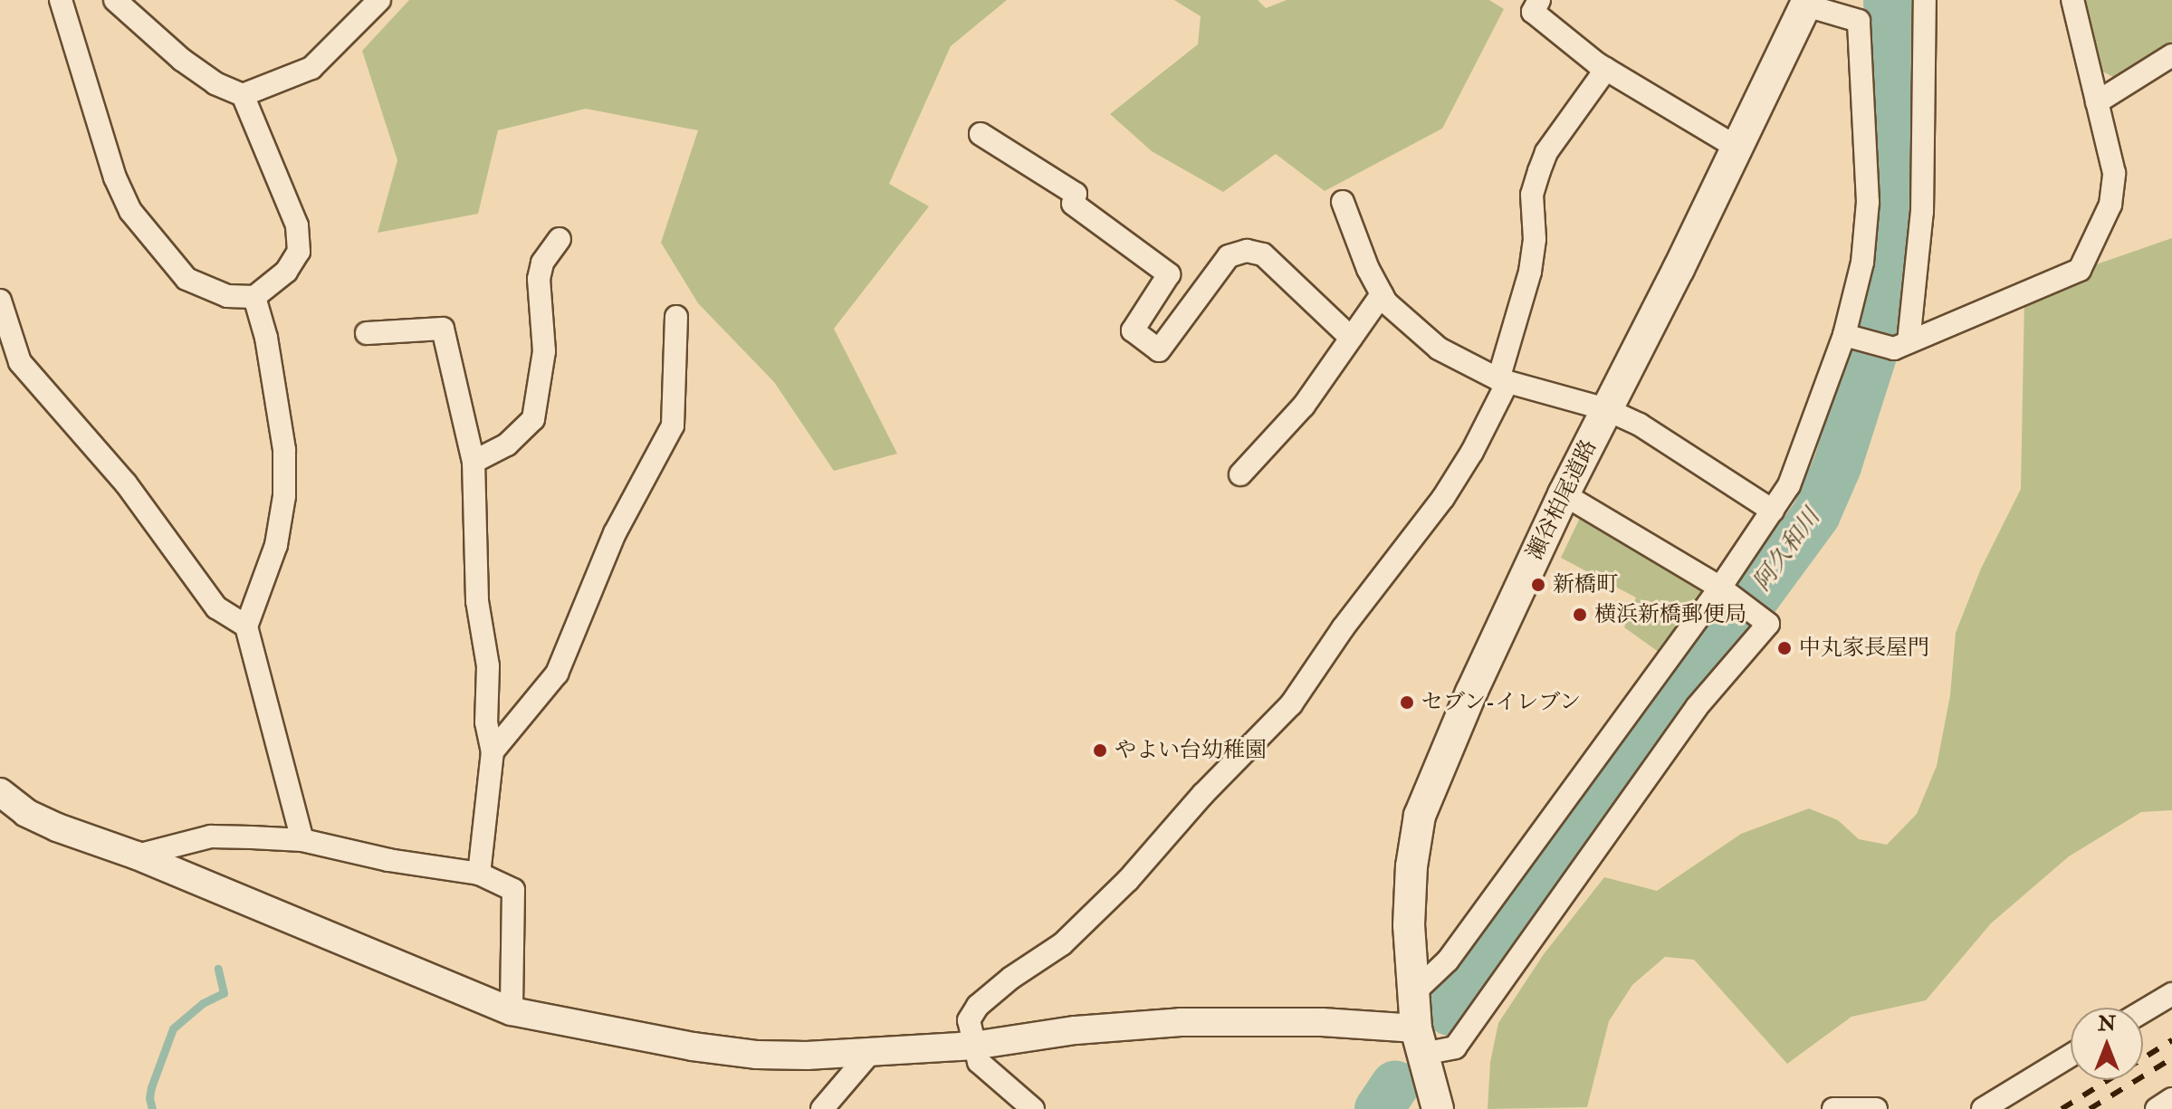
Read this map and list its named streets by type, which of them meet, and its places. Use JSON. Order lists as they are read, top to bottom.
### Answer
{
  "streets": {
    "main road": ["瀬谷柏尾道路"]
  },
  "water": ["阿久和川"],
  "places": [
    "新橋町",
    "横浜新橋郵便局",
    "中丸家長屋門",
    "セブン-イレブン",
    "やよい台幼稚園"
  ],
  "north": "top"
}
